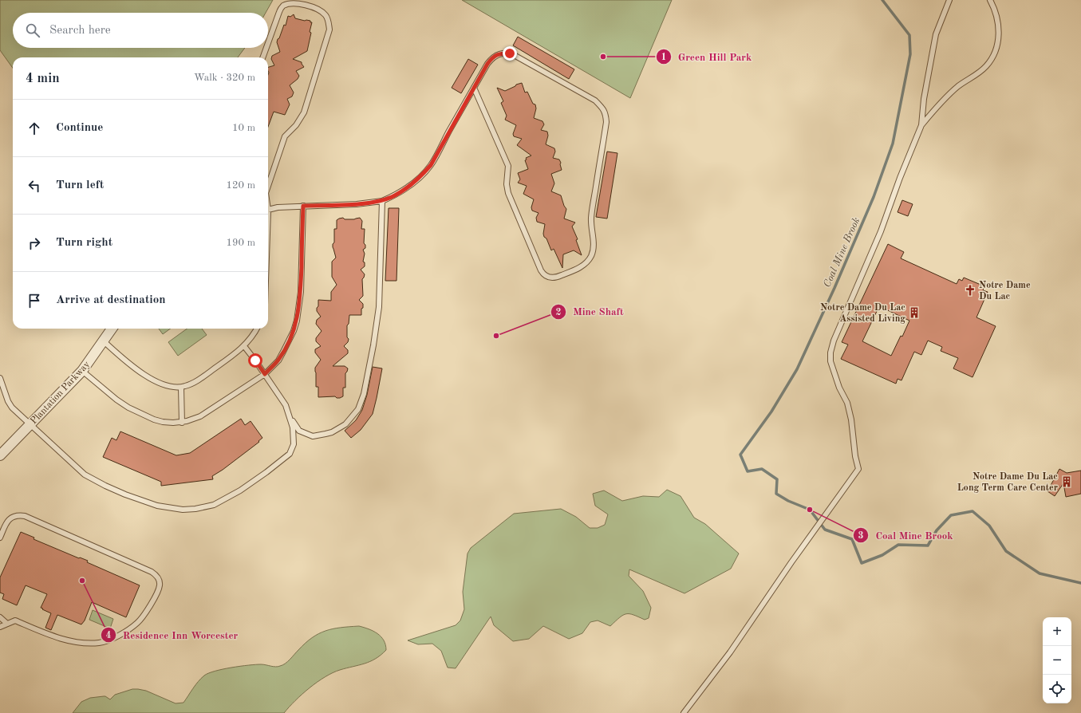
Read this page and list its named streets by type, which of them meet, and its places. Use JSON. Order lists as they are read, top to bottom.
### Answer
{
  "streets": {
    "street": ["Plantation Parkway"]
  },
  "water": ["Coal Mine Brook"],
  "places": {
    "other": [
      "Green Hill Park",
      "Mine Shaft",
      "Coal Mine Brook",
      "Residence Inn Worcester"
    ],
    "church": ["Notre Dame Du Lac"],
    "building": ["Notre Dame Du Lac Assisted Living", "Notre Dame Du Lac Long Term Care Center"]
  },
  "page": {
    "search": "Search here",
    "heading": ["4 min", "Walk · 320 m"],
    "list": [
      ["Continue", "10 m"],
      ["Turn left", "120 m"],
      ["Turn right", "190 m"],
      "Arrive at destination"
    ],
    "map_buttons": ["+", "−"]
  }
}
